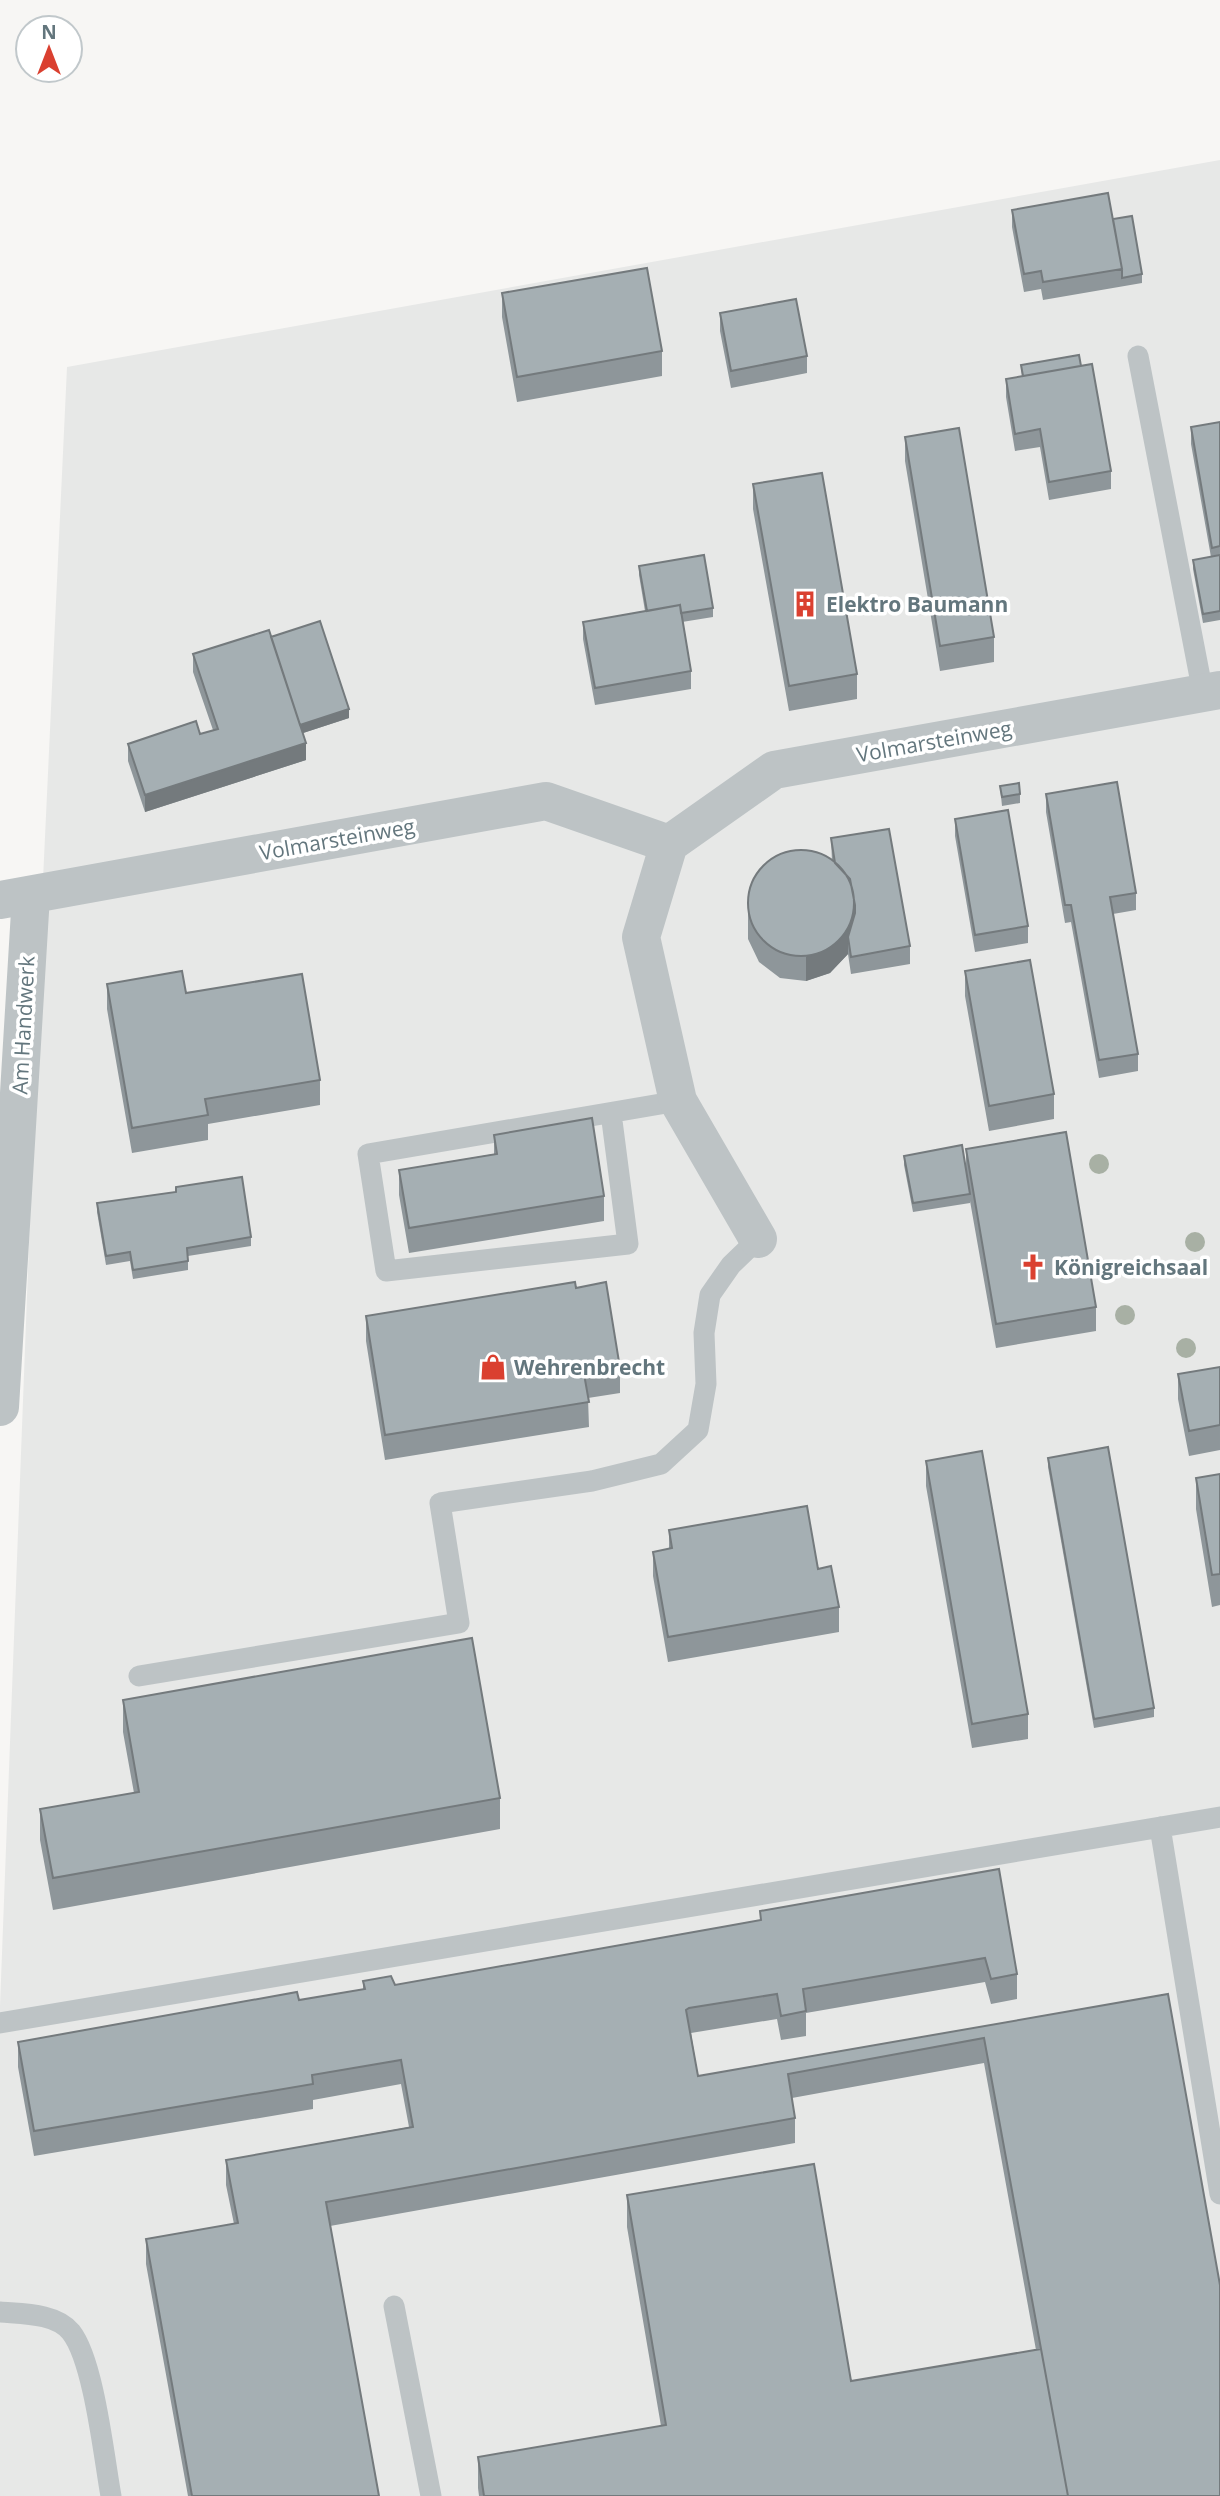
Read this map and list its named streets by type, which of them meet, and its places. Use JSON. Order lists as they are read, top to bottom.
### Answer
{
  "streets": {
    "street": ["Volmarsteinweg", "Am Handwerk"]
  },
  "crossings": [
    ["Volmarsteinweg", "Am Handwerk"]
  ],
  "places": {
    "building": ["Elektro Baumann"],
    "church": ["Königreichsaal"],
    "shop": ["Wehrenbrecht"]
  },
  "north": "top"
}
